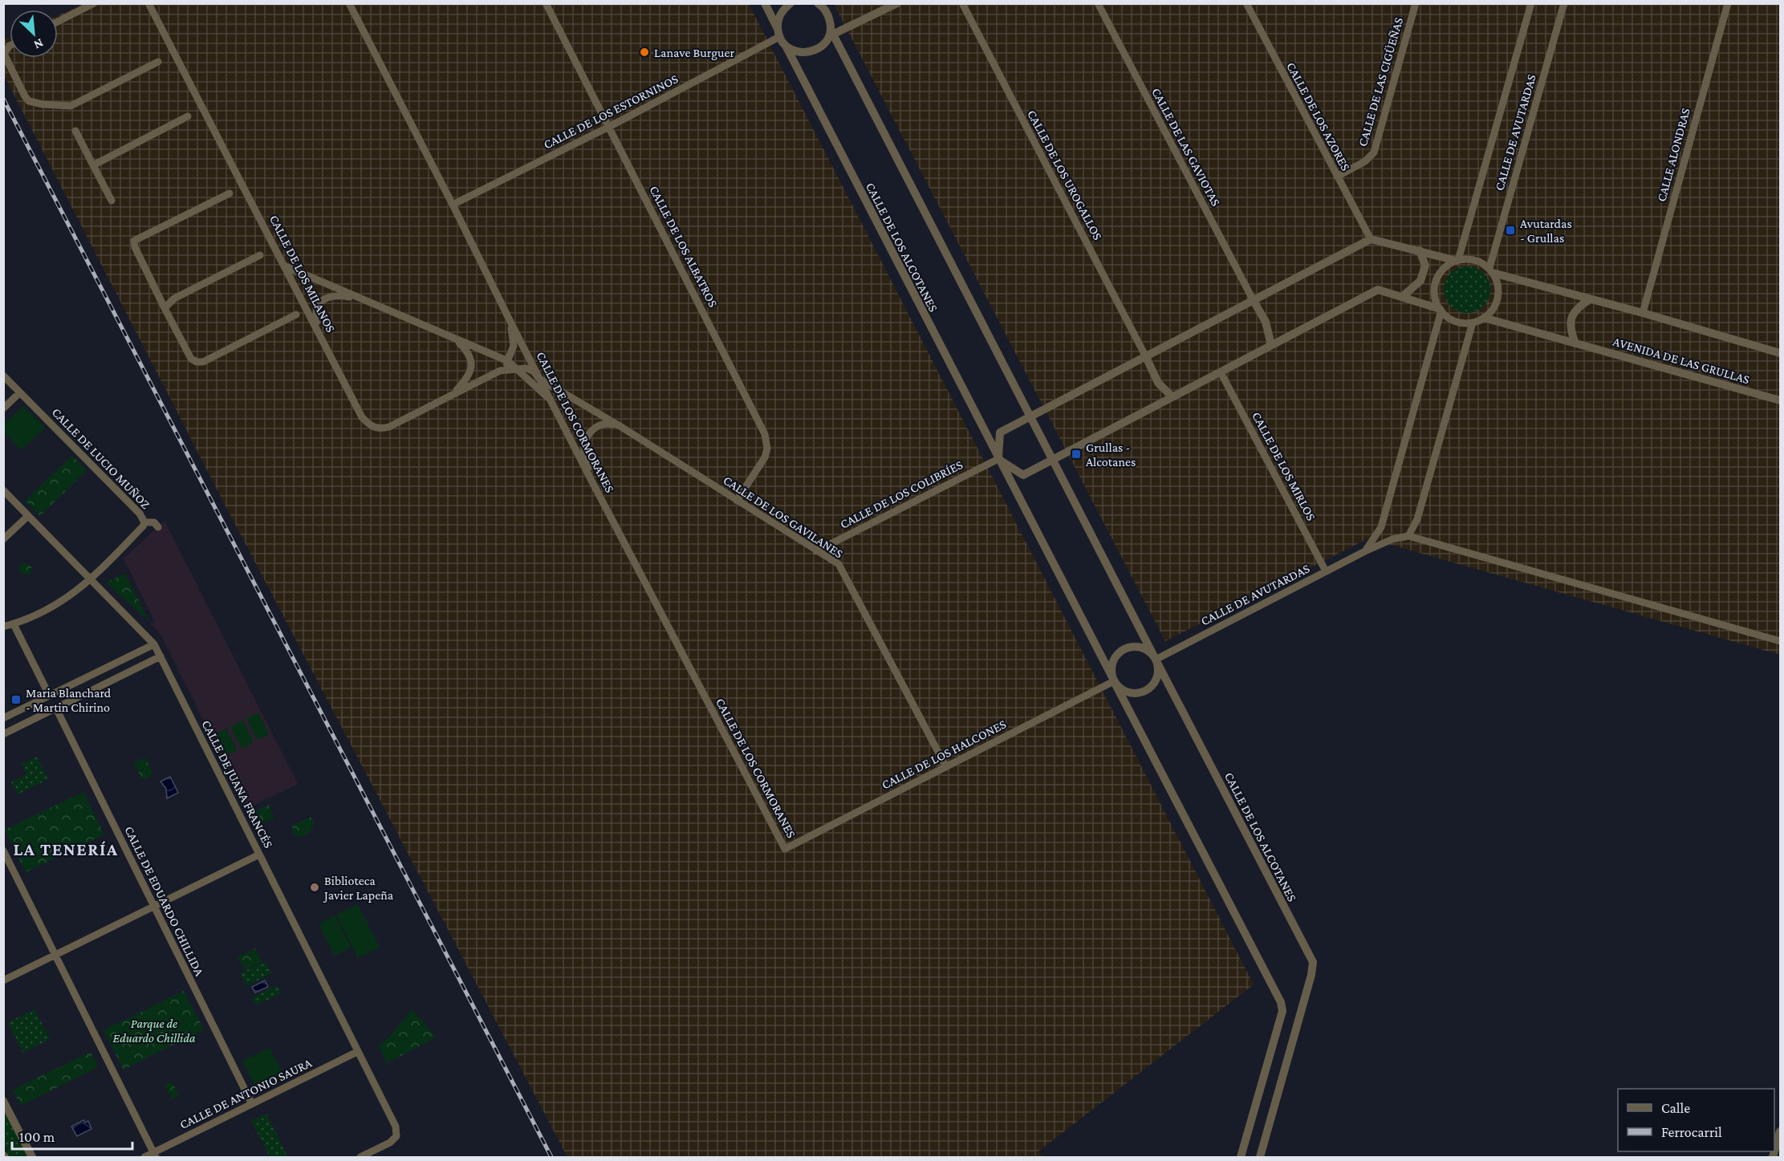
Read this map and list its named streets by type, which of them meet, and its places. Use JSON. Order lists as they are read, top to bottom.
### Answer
{
  "streets": {
    "street": [
      "CALLE DE LAS CIGÜEÑAS",
      "CALLE DE LOS ESTORNINOS",
      "CALLE DE LOS AZORES",
      "CALLE DE AVUTARDAS",
      "CALLE DE LAS GAVIOTAS",
      "CALLE ALONDRAS",
      "CALLE DE LOS UROGALLOS",
      "CALLE DE LOS ALBATROS",
      "CALLE DE LOS ALCOTANES",
      "CALLE DE LOS MILANOS",
      "AVENIDA DE LAS GRULLAS",
      "CALLE DE LOS CORMORANES",
      "CALLE DE LUCIO MUÑOZ",
      "CALLE DE LOS MIRLOS",
      "CALLE DE LOS COLIBRÍES",
      "CALLE DE LOS GAVILANES",
      "CALLE DE LOS HALCONES",
      "CALLE DE JUANA FRANCÉS",
      "CALLE DE EDUARDO CHILLIDA",
      "CALLE DE ANTONIO SAURA"
    ]
  },
  "crossings": [
    ["CALLE DE LAS CIGÜEÑAS", "CALLE DE LOS AZORES"],
    ["CALLE DE LOS ESTORNINOS", "CALLE DE LOS ALBATROS"],
    ["CALLE DE LOS ESTORNINOS", "CALLE DE LOS ALCOTANES"],
    ["CALLE DE LOS ESTORNINOS", "CALLE DE LOS CORMORANES"],
    ["CALLE DE AVUTARDAS", "CALLE DE LOS ALCOTANES"],
    ["CALLE DE AVUTARDAS", "AVENIDA DE LAS GRULLAS"],
    ["CALLE DE AVUTARDAS", "CALLE DE LOS MIRLOS"],
    ["CALLE DE AVUTARDAS", "CALLE DE LOS HALCONES"],
    ["CALLE DE LOS ALBATROS", "CALLE DE LOS GAVILANES"],
    ["CALLE DE LOS ALCOTANES", "CALLE DE LOS COLIBRÍES"],
    ["CALLE DE LOS ALCOTANES", "CALLE DE LOS HALCONES"],
    ["CALLE DE LOS MILANOS", "CALLE DE LOS GAVILANES"],
    ["CALLE DE LOS CORMORANES", "CALLE DE LOS GAVILANES"],
    ["CALLE DE LOS CORMORANES", "CALLE DE LOS HALCONES"],
    ["CALLE DE LUCIO MUÑOZ", "CALLE DE JUANA FRANCÉS"],
    ["CALLE DE LOS COLIBRÍES", "CALLE DE LOS GAVILANES"],
    ["CALLE DE LOS GAVILANES", "CALLE DE LOS HALCONES"],
    ["CALLE DE JUANA FRANCÉS", "CALLE DE ANTONIO SAURA"],
    ["CALLE DE EDUARDO CHILLIDA", "CALLE DE ANTONIO SAURA"]
  ],
  "districts": ["LA TENERÍA"],
  "parks": ["Parque de Eduardo Chillida"],
  "places": {
    "other": ["Lanave Burguer", "Biblioteca Javier Lapeña"],
    "transit": ["Avutardas - Grullas", "Grullas - Alcotanes", "Maria Blanchard - Martin Chirino"]
  },
  "legend": ["Calle", "Ferrocarril"],
  "scale_bar": "100 m",
  "north": "bottom right"
}
